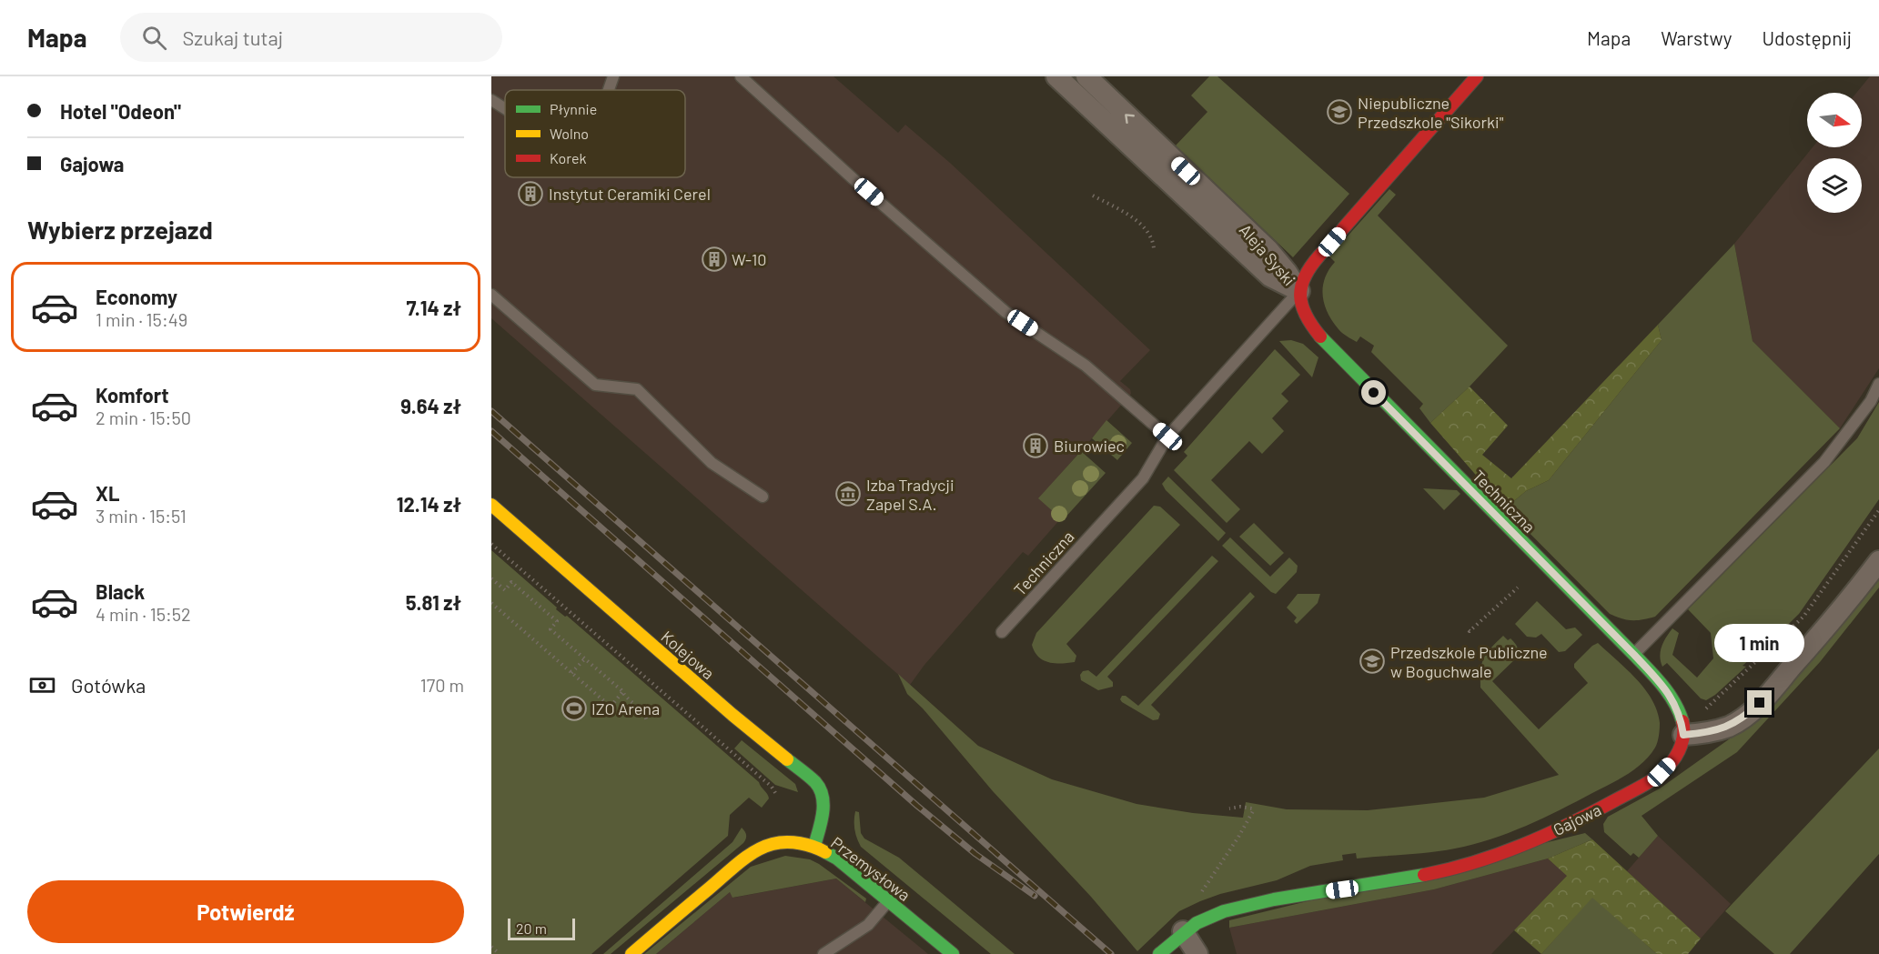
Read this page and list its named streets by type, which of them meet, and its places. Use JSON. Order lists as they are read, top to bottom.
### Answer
{
  "streets": {
    "street": [
      "Aleja Syski",
      "Techniczna",
      "Kolejowa",
      "Gajowa",
      "Przemysłowa"
    ]
  },
  "crossings": [
    ["Aleja Syski", "Techniczna"],
    ["Techniczna", "Gajowa"],
    ["Kolejowa", "Przemysłowa"]
  ],
  "places": {
    "school or university": ["Niepubliczne Przedszkole \"Sikorki\"", "Przedszkole Publiczne w Boguchwale"],
    "building": ["Instytut Ceramiki Cerel", "W-10", "Biurowiec"],
    "museum": ["Izba Tradycji Zapel S.A."],
    "sports": ["IZO Arena"]
  },
  "legend": ["Płynnie", "Wolno", "Korek"],
  "scale_bar": "20 m",
  "north": "right",
  "page": {
    "header": "Mapa",
    "search": "Szukaj tutaj",
    "nav": ["Mapa", "Warstwy", "Udostępnij"],
    "banner": ["Hotel \"Odeon\"", "Gajowa"],
    "heading": "Wybierz przejazd",
    "list": [
      {
        "name": "Economy",
        "note": "1 min · 15:49",
        "value": "7.14 zł"
      },
      {
        "name": "Komfort",
        "note": "2 min · 15:50",
        "value": "9.64 zł"
      },
      {
        "name": "XL",
        "note": "3 min · 15:51",
        "value": "12.14 zł"
      },
      {
        "name": "Black",
        "note": "4 min · 15:52",
        "value": "5.81 zł"
      }
    ],
    "bubble": "1 min",
    "pay": ["Gotówka", "170 m"],
    "buttons": "Potwierdź",
    "scale": "20 m"
  }
}
